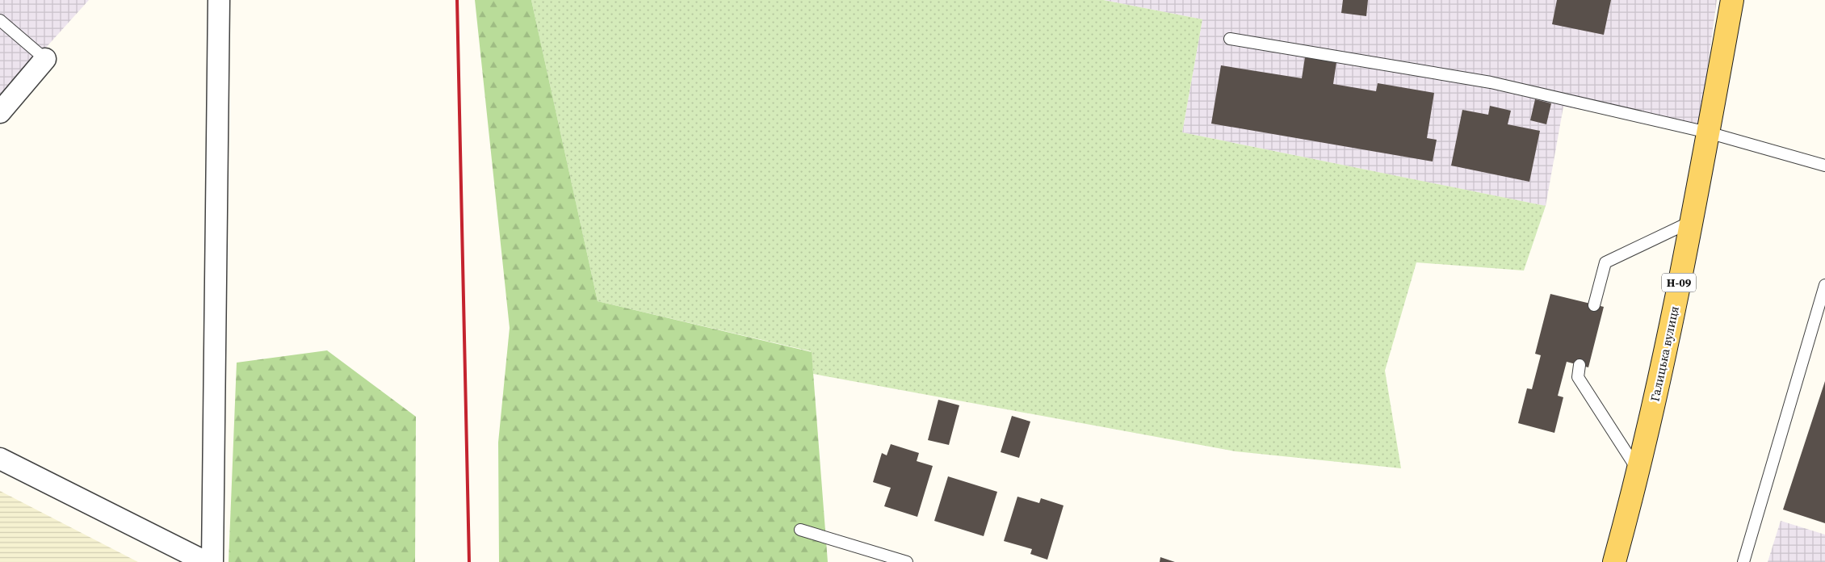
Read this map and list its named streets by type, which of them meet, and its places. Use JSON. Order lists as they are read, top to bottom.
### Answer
{
  "streets": {
    "main road": ["Н-09", "Галицька вулиця"]
  }
}
